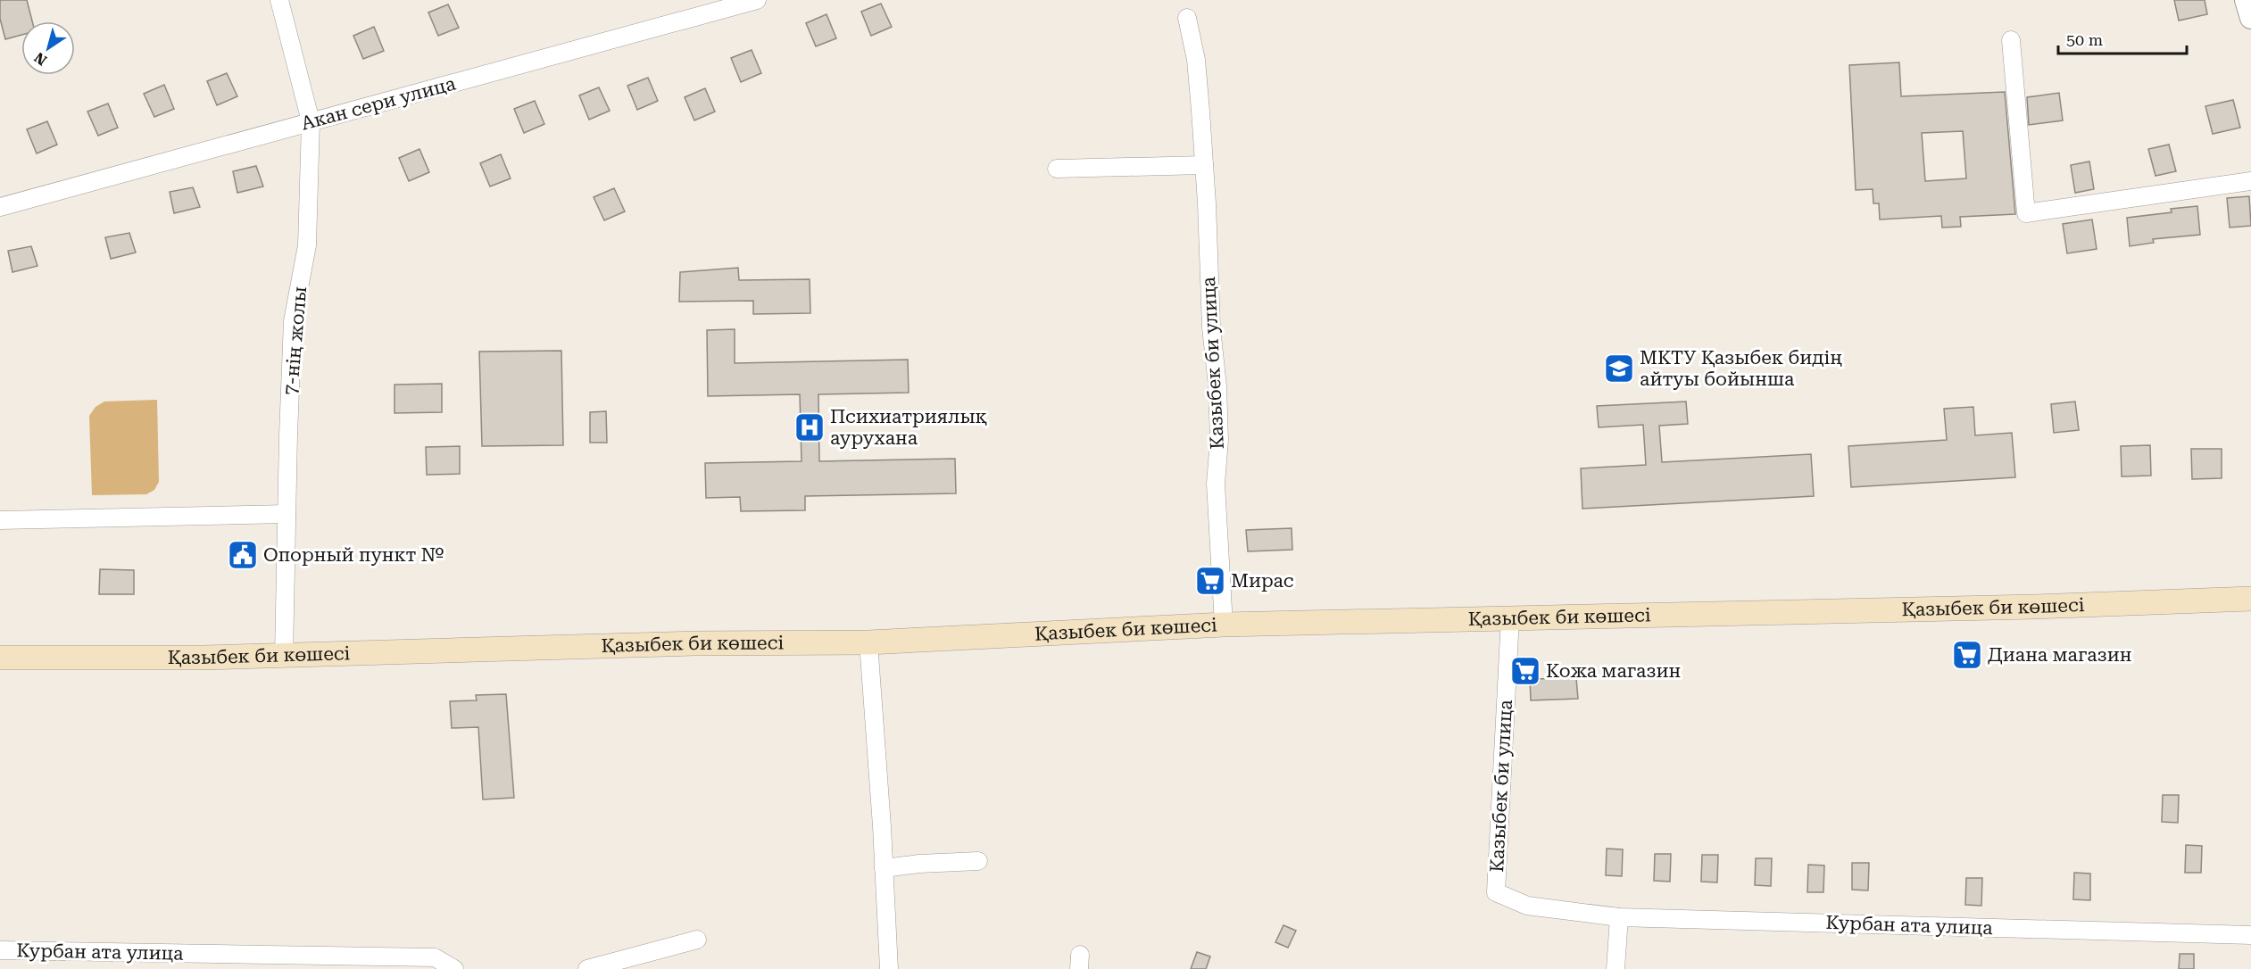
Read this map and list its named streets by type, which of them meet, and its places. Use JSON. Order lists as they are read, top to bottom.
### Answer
{
  "streets": {
    "main road": ["Қазыбек би көшесі"],
    "street": [
      "Акан сери улица",
      "7-нің жолы",
      "Казыбек би улица",
      "Курбан ата улица"
    ]
  },
  "crossings": [
    ["Акан сери улица", "7-нің жолы"],
    ["7-нің жолы", "Қазыбек би көшесі"],
    ["Казыбек би улица", "Қазыбек би көшесі"],
    ["Казыбек би улица", "Курбан ата улица"]
  ],
  "places": {
    "school or university": ["МКТУ Қазыбек бидің айтуы бойынша"],
    "hospital": ["Психиатриялық аурухана"],
    "public building": ["Опорный пункт №"],
    "supermarket": ["Мирас", "Диана магазин", "Кожа магазин"]
  },
  "scale_bar": "50 m",
  "north": "bottom left"
}
